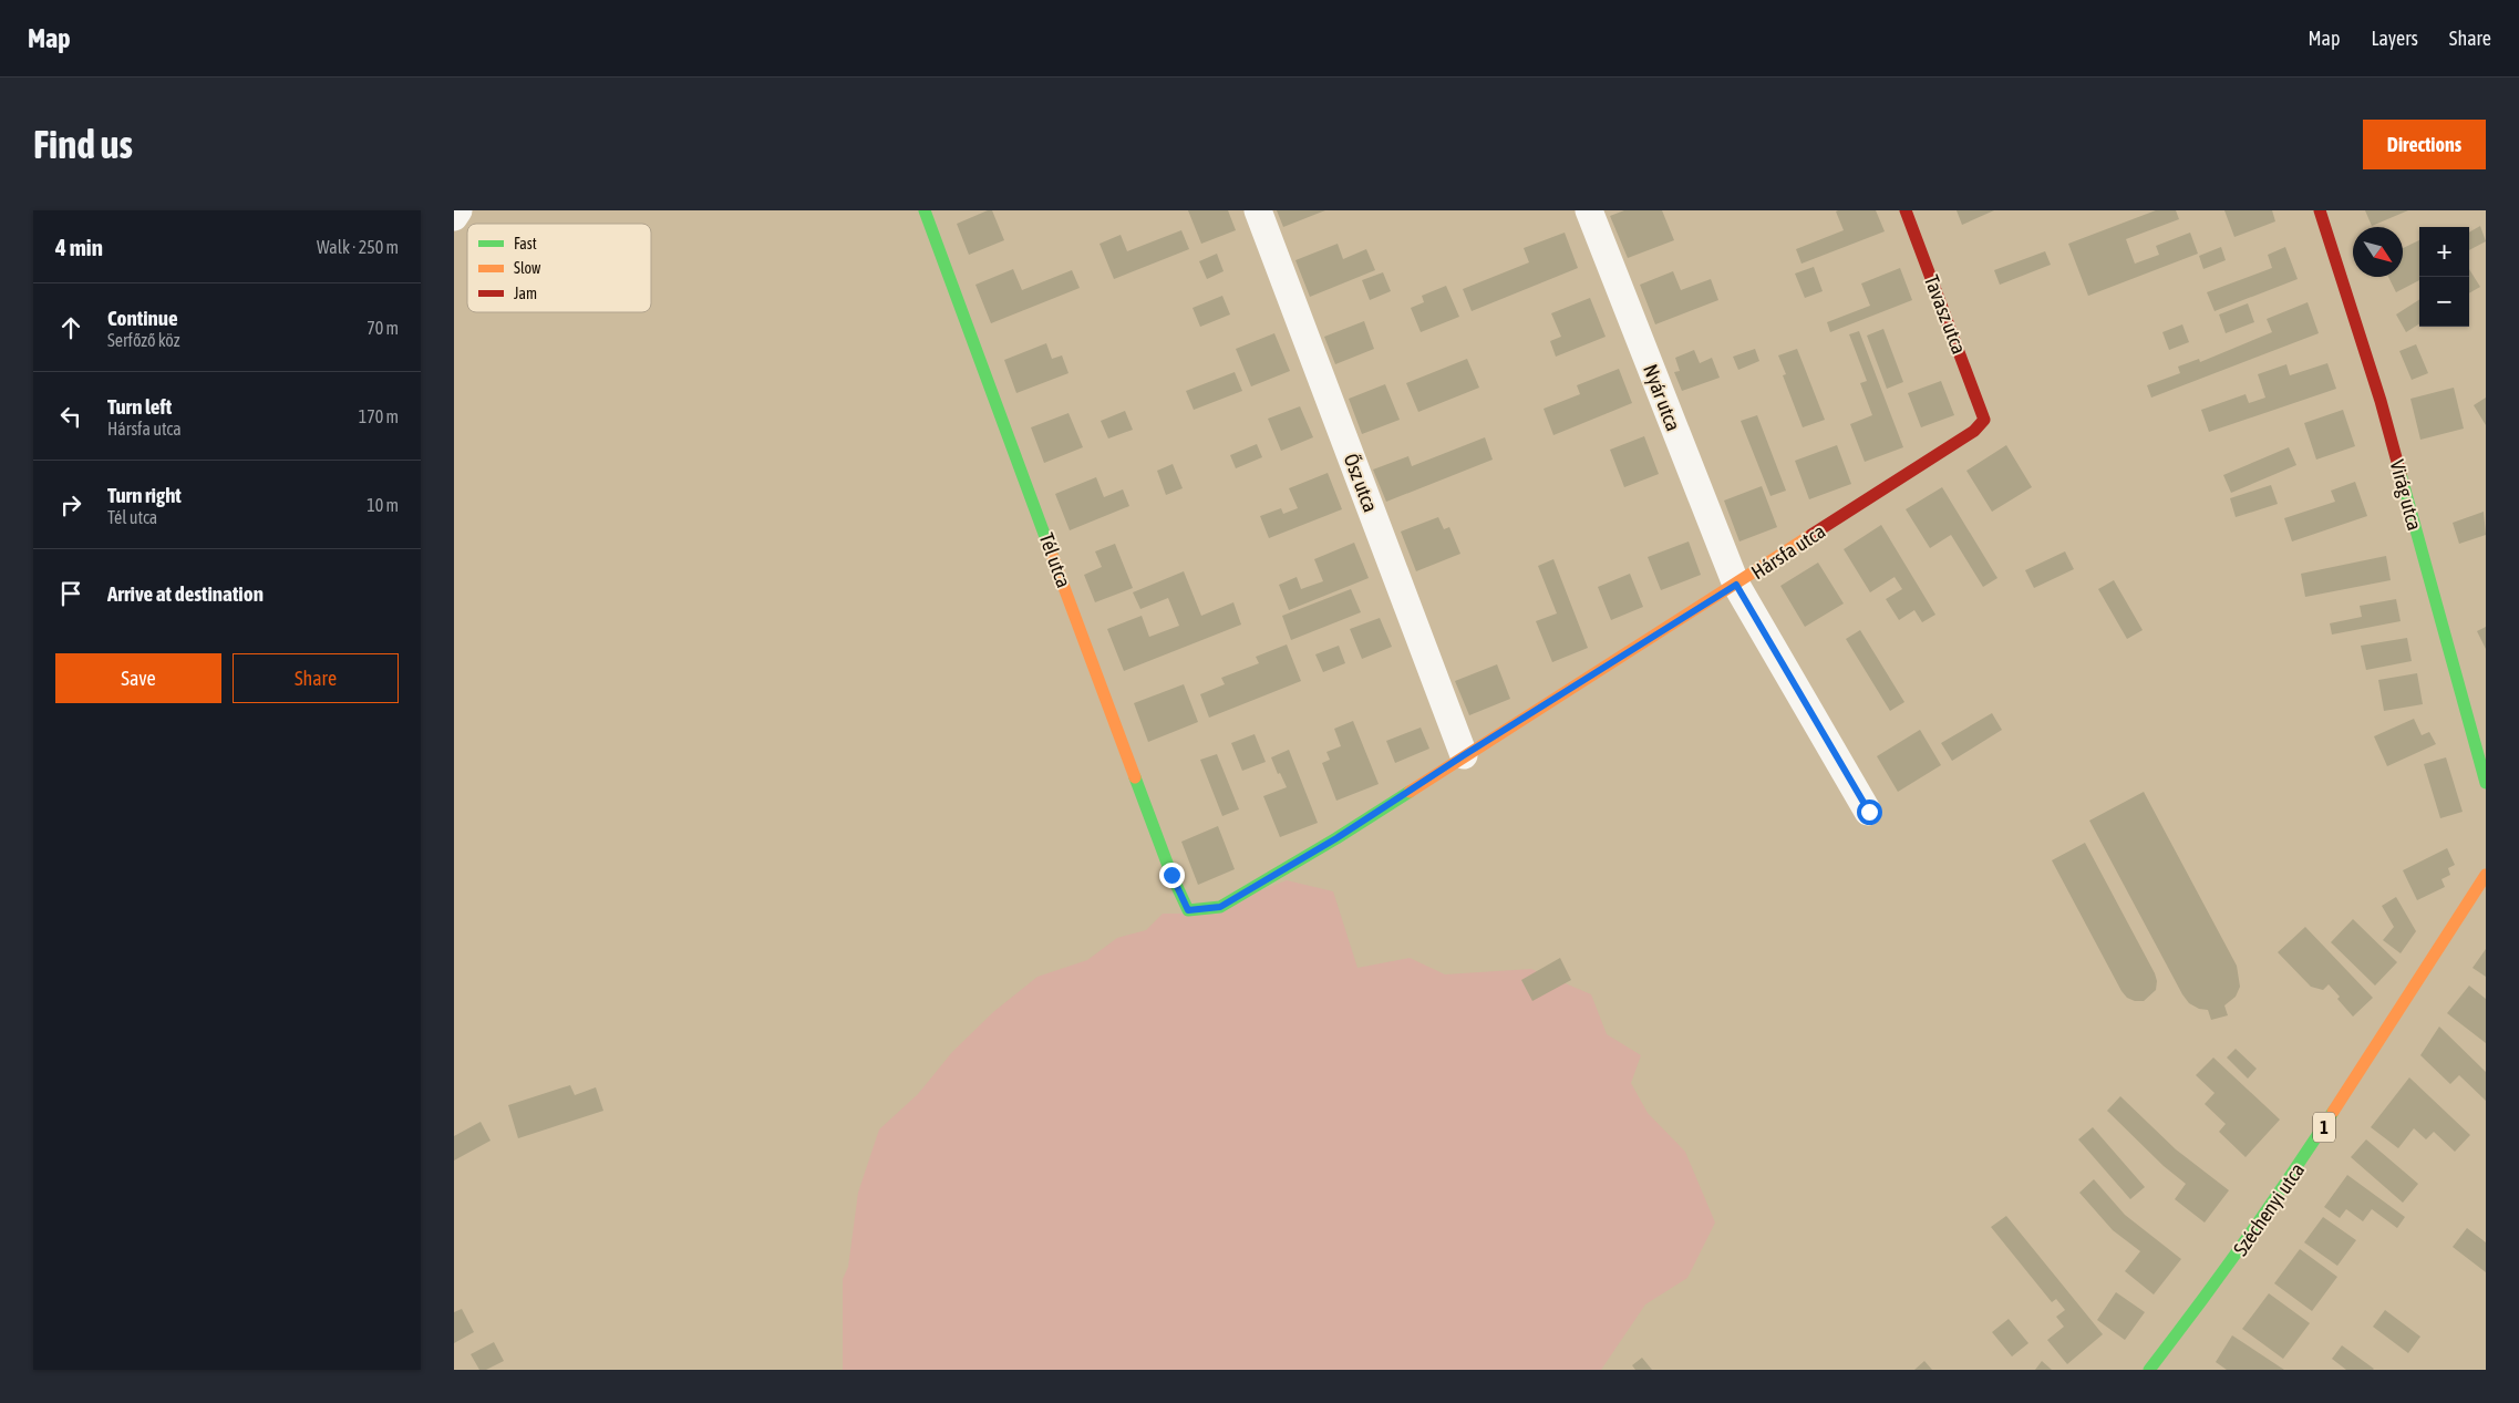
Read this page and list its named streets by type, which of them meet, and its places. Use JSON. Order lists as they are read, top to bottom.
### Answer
{
  "streets": {
    "street": [
      "Tavasz utca",
      "Nyár utca",
      "Ősz utca",
      "Virág utca",
      "Hársfa utca",
      "Tél utca",
      "1",
      "Széchenyi utca"
    ]
  },
  "crossings": [
    ["Tavasz utca", "Hársfa utca"],
    ["Nyár utca", "Hársfa utca"],
    ["Ősz utca", "Hársfa utca"],
    ["Hársfa utca", "Tél utca"]
  ],
  "legend": ["Fast", "Slow", "Jam"],
  "north": "bottom right",
  "page": {
    "header": "Map",
    "nav": ["Map", "Layers", "Share"],
    "buttons": [
      "Directions",
      ["Save", "Share"]
    ],
    "title": "Find us",
    "heading": ["4 min", "Walk · 250 m"],
    "map_buttons": ["+", "−"],
    "list": [
      ["Continue", "Serfőző köz", "70 m"],
      ["Turn left", "Hársfa utca", "170 m"],
      ["Turn right", "Tél utca", "10 m"],
      "Arrive at destination"
    ]
  }
}
